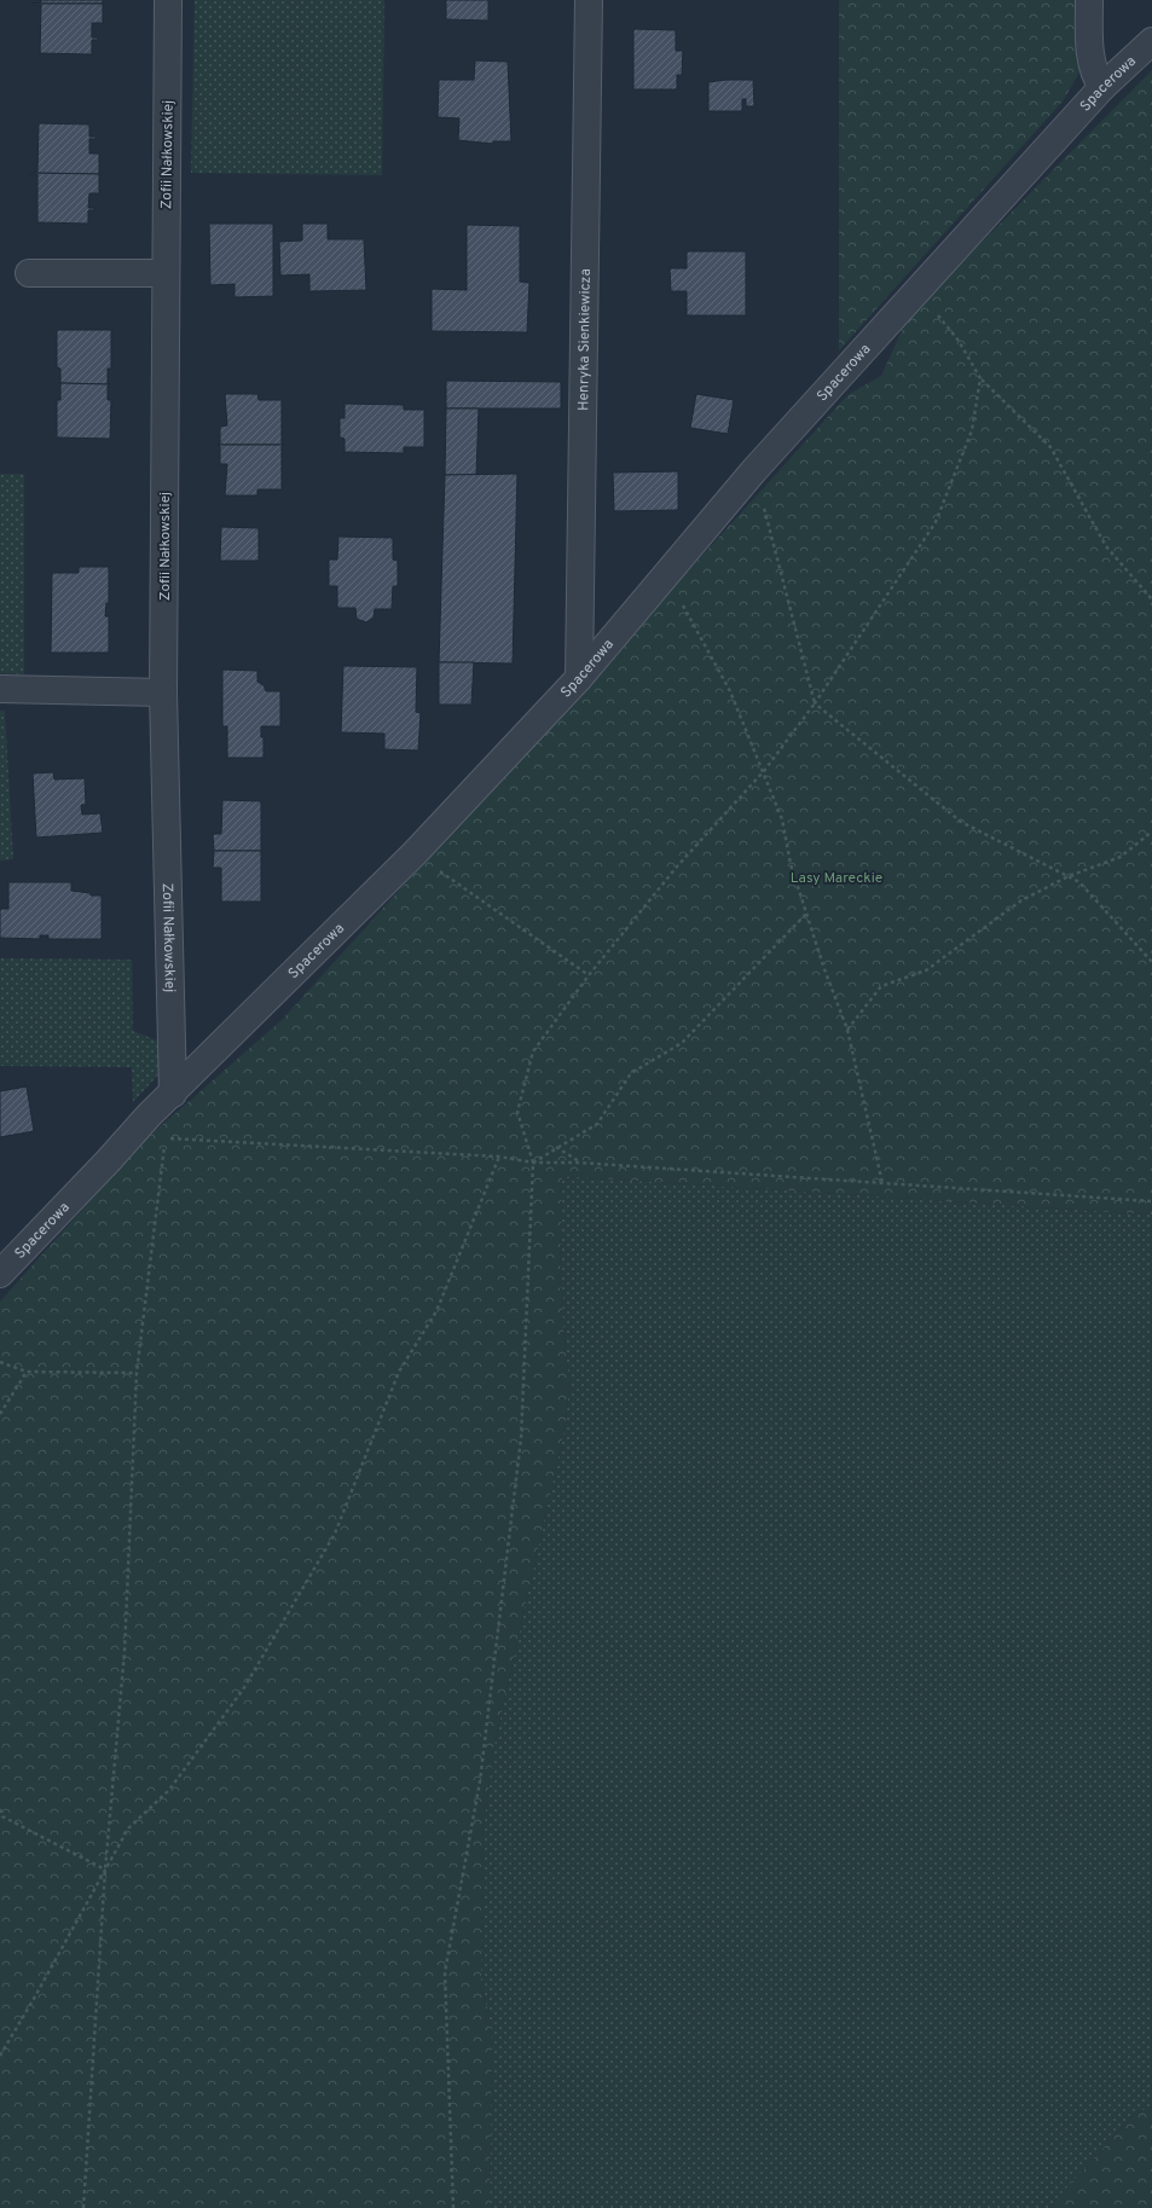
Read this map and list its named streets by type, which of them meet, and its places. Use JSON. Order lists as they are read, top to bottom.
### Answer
{
  "streets": {
    "street": ["Spacerowa", "Zofii Nałkowskiej", "Henryka Sienkiewicza"]
  },
  "crossings": [
    ["Spacerowa", "Zofii Nałkowskiej"],
    ["Spacerowa", "Henryka Sienkiewicza"]
  ],
  "parks": ["Lasy Mareckie"]
}
